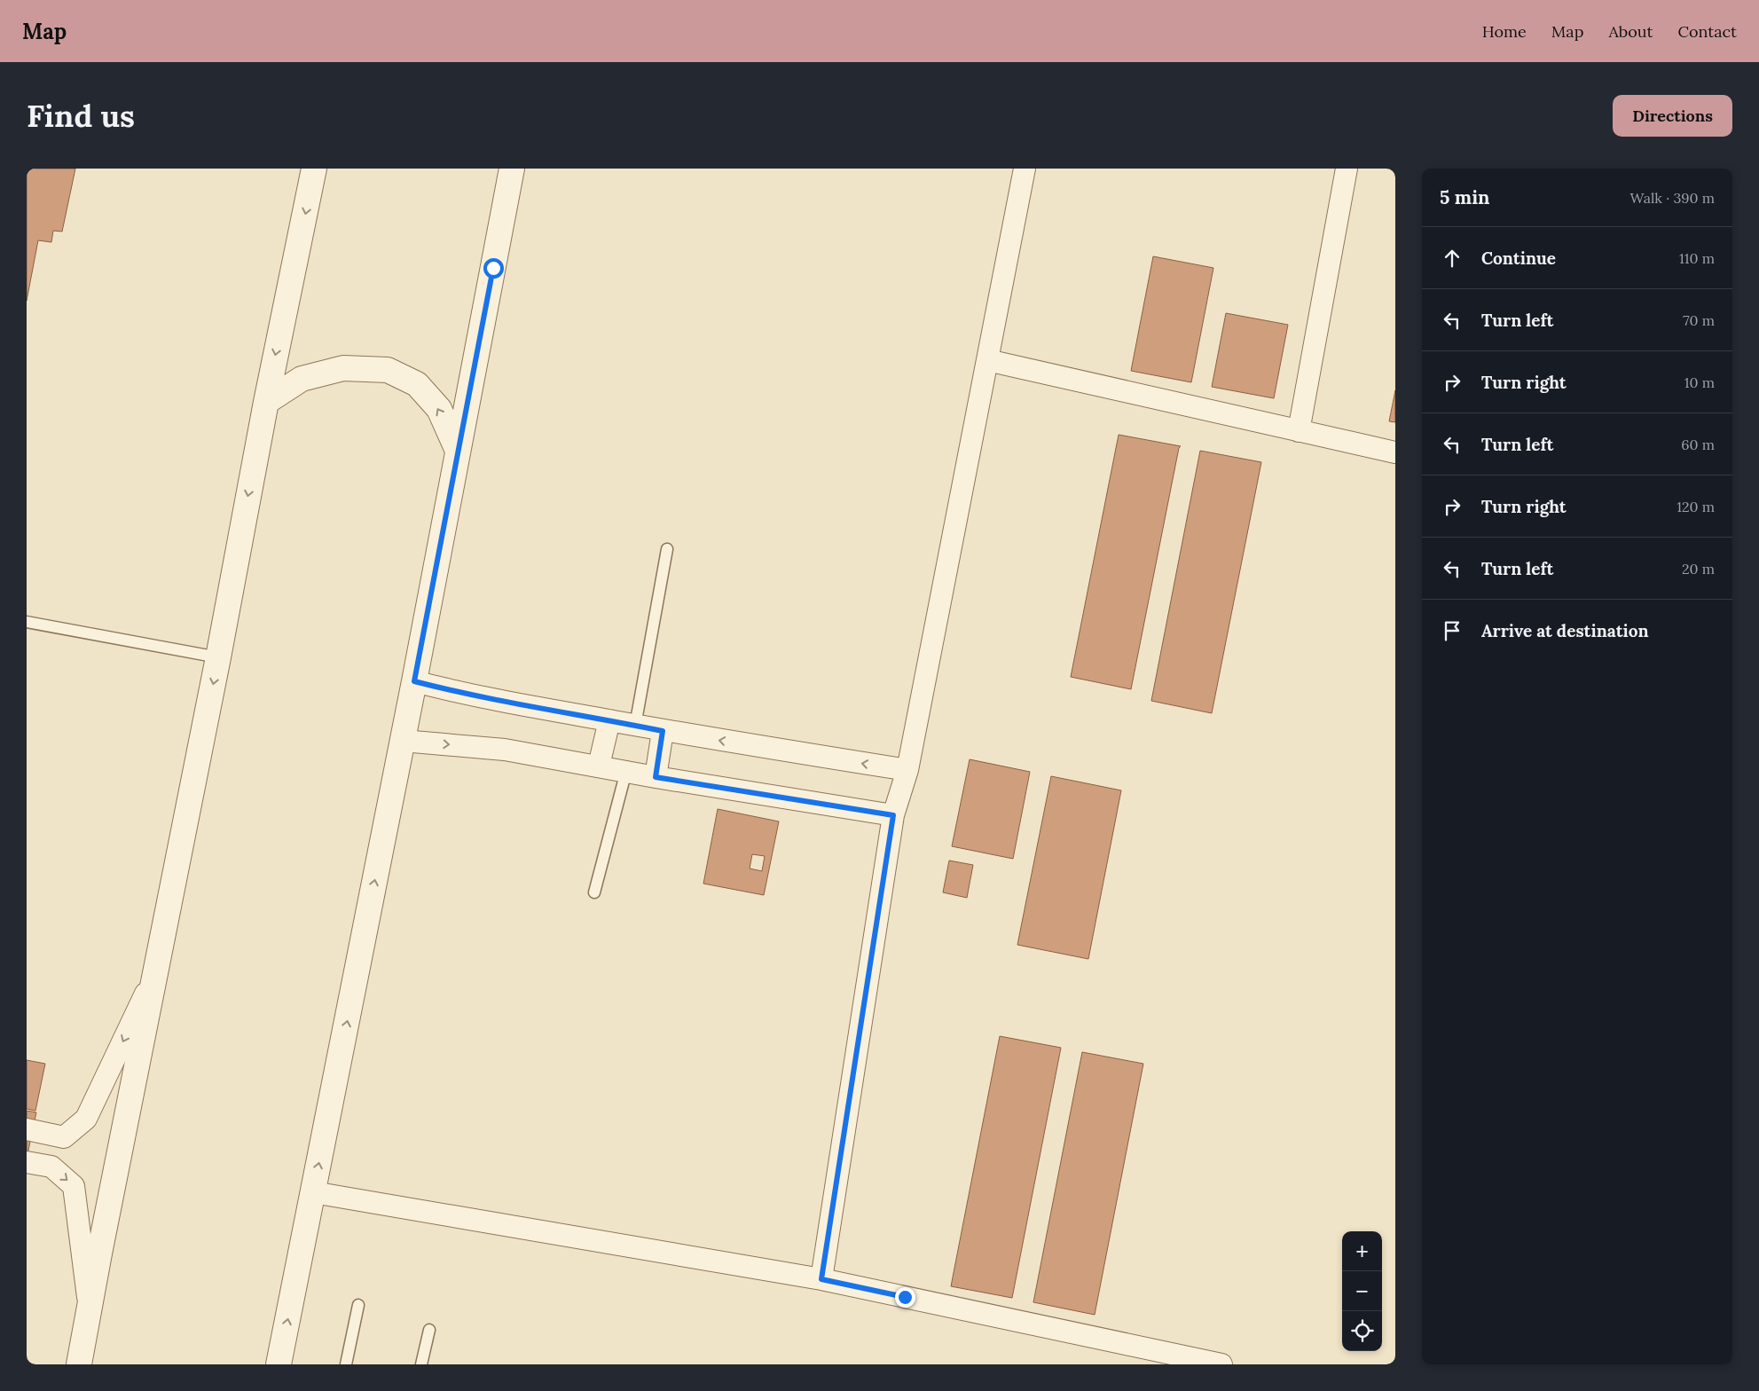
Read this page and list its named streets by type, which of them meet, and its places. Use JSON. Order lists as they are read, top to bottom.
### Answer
{
  "page": {
    "header": "Map",
    "nav": [
      "Home",
      "Map",
      "About",
      "Contact"
    ],
    "buttons": "Directions",
    "title": "Find us",
    "heading": ["5 min", "Walk · 390 m"],
    "list": [
      ["Continue", "110 m"],
      ["Turn left", "70 m"],
      ["Turn right", "10 m"],
      ["Turn left", "60 m"],
      ["Turn right", "120 m"],
      ["Turn left", "20 m"],
      "Arrive at destination"
    ],
    "map_buttons": ["+", "−"]
  }
}
